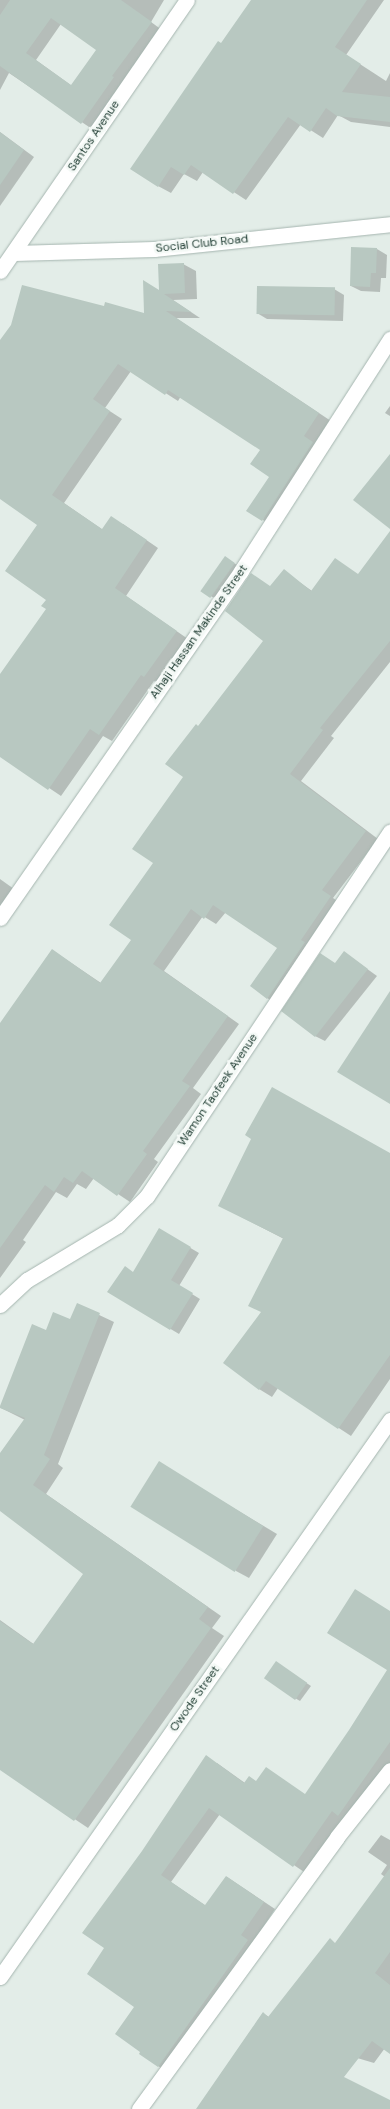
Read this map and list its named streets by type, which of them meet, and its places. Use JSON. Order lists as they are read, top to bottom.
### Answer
{
  "streets": {
    "street": [
      "Santos Avenue",
      "Social Club Road",
      "Alhaji Hassan Makinde Street",
      "Wamon Taofeek Avenue",
      "Owode Street"
    ]
  },
  "crossings": [
    ["Santos Avenue", "Social Club Road"]
  ]
}
